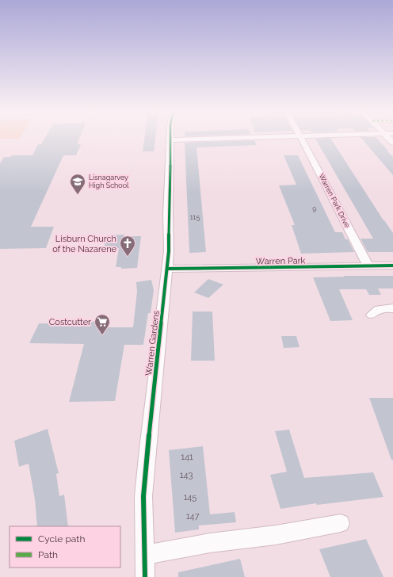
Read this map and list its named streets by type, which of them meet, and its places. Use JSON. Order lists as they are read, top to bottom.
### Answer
{
  "streets": {
    "street": ["Warren Park Drive", "Warren Park", "Warren Gardens"]
  },
  "crossings": [
    ["Warren Park Drive", "Warren Park"],
    ["Warren Park", "Warren Gardens"]
  ],
  "places": {
    "school or university": ["Lisnagarvey High School"],
    "church": ["Lisburn Church of the Nazarene"],
    "supermarket": ["Costcutter"]
  },
  "house_numbers": [
    "9",
    "115",
    "141",
    "143",
    "145",
    "147"
  ],
  "legend": ["Cycle path", "Path"]
}
